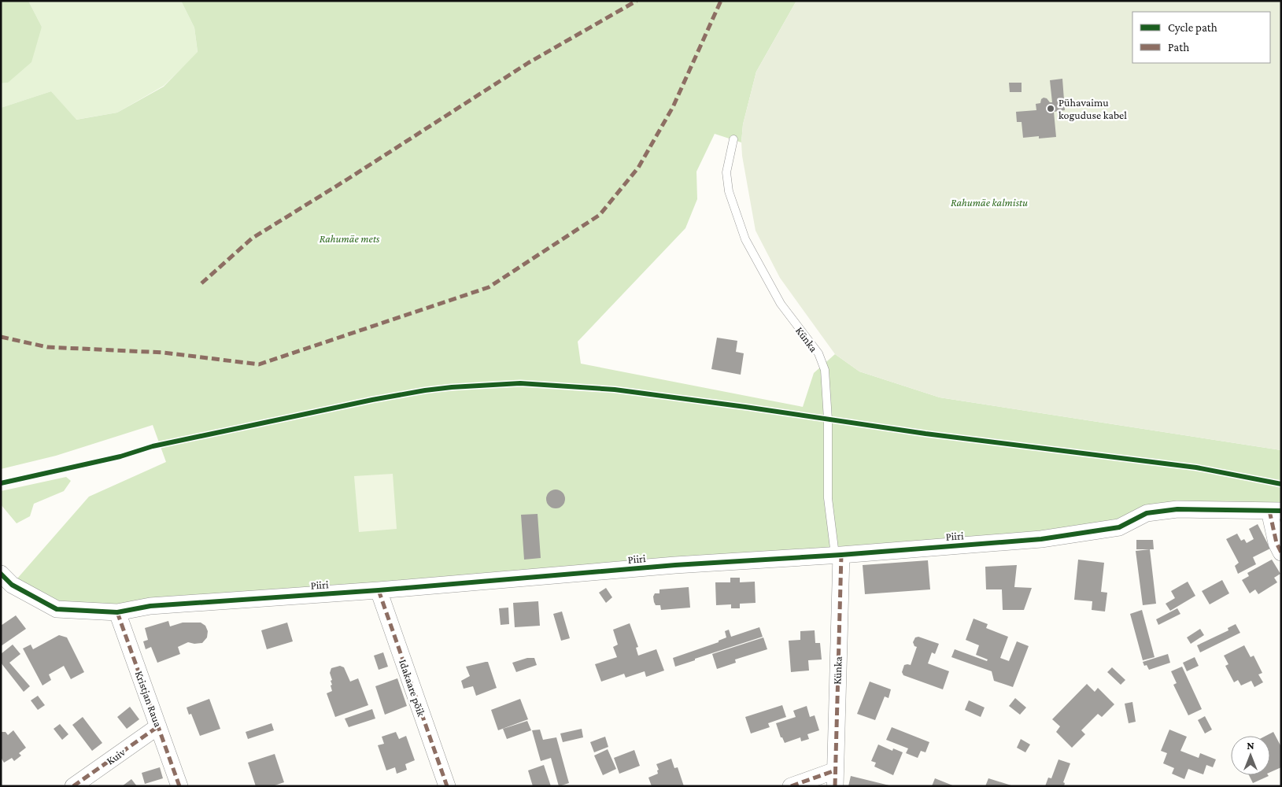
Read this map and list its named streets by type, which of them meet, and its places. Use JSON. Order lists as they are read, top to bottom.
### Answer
{
  "streets": {
    "street": [
      "Künka",
      "Piiri",
      "Idakaare põik",
      "Kristjan Raua",
      "Kuiv"
    ]
  },
  "crossings": [
    ["Künka", "Piiri"],
    ["Piiri", "Idakaare põik"],
    ["Piiri", "Kristjan Raua"],
    ["Kristjan Raua", "Kuiv"]
  ],
  "parks": ["Rahumäe kalmistu", "Rahumäe mets"],
  "places": ["Pühavaimu koguduse kabel"],
  "legend": ["Cycle path", "Path"],
  "north": "top"
}
